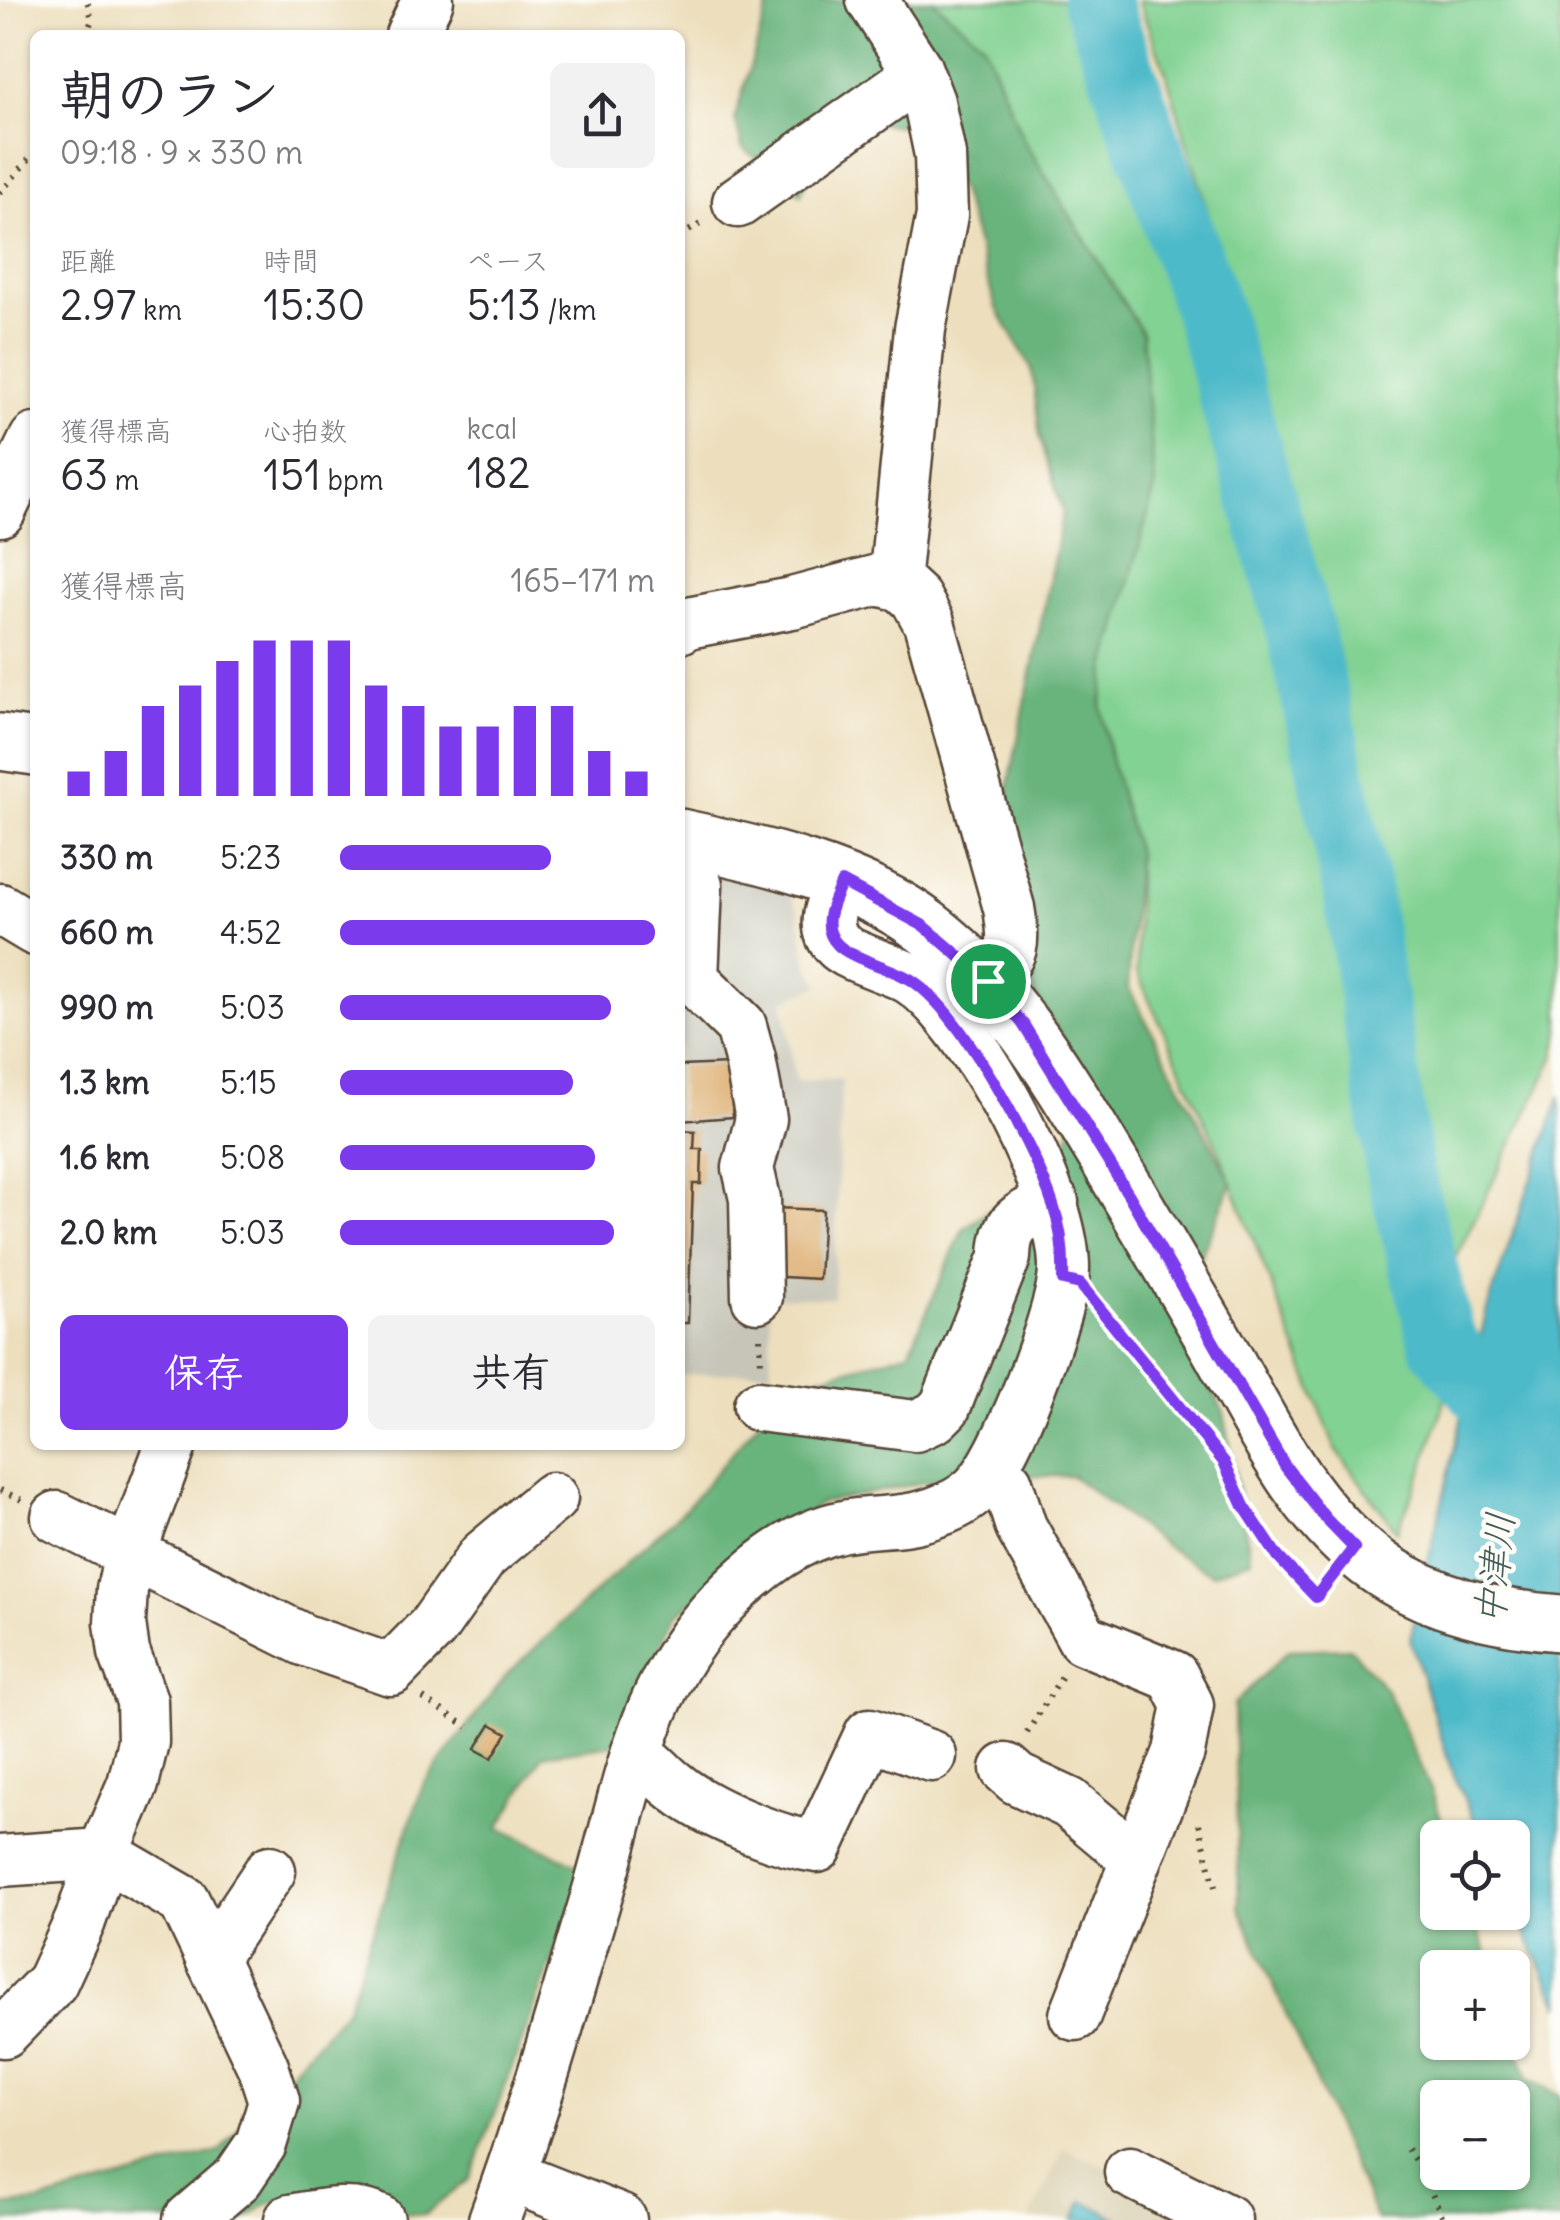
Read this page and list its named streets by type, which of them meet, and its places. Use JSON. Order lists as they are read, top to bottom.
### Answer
{
  "water": ["中津川"],
  "page": {
    "heading": ["朝のラン", "09:18 · 9 × 330 m"],
    "stats": [
      ["距離", "2.97 km"],
      ["時間", "15:30"],
      ["ペース", "5:13 /km"],
      ["獲得標高", "63 m"],
      ["心拍数", "151 bpm"],
      ["kcal", "182"]
    ],
    "chart": ["獲得標高", "165–171 m"],
    "list": [
      {
        "name": "330 m",
        "note": "5:23"
      },
      {
        "name": "660 m",
        "note": "4:52"
      },
      {
        "name": "990 m",
        "note": "5:03"
      },
      {
        "name": "1.3 km",
        "note": "5:15"
      },
      {
        "name": "1.6 km",
        "note": "5:08"
      },
      {
        "name": "2.0 km",
        "note": "5:03"
      }
    ],
    "buttons": ["保存", "共有"],
    "map_buttons": ["+", "−"]
  }
}
